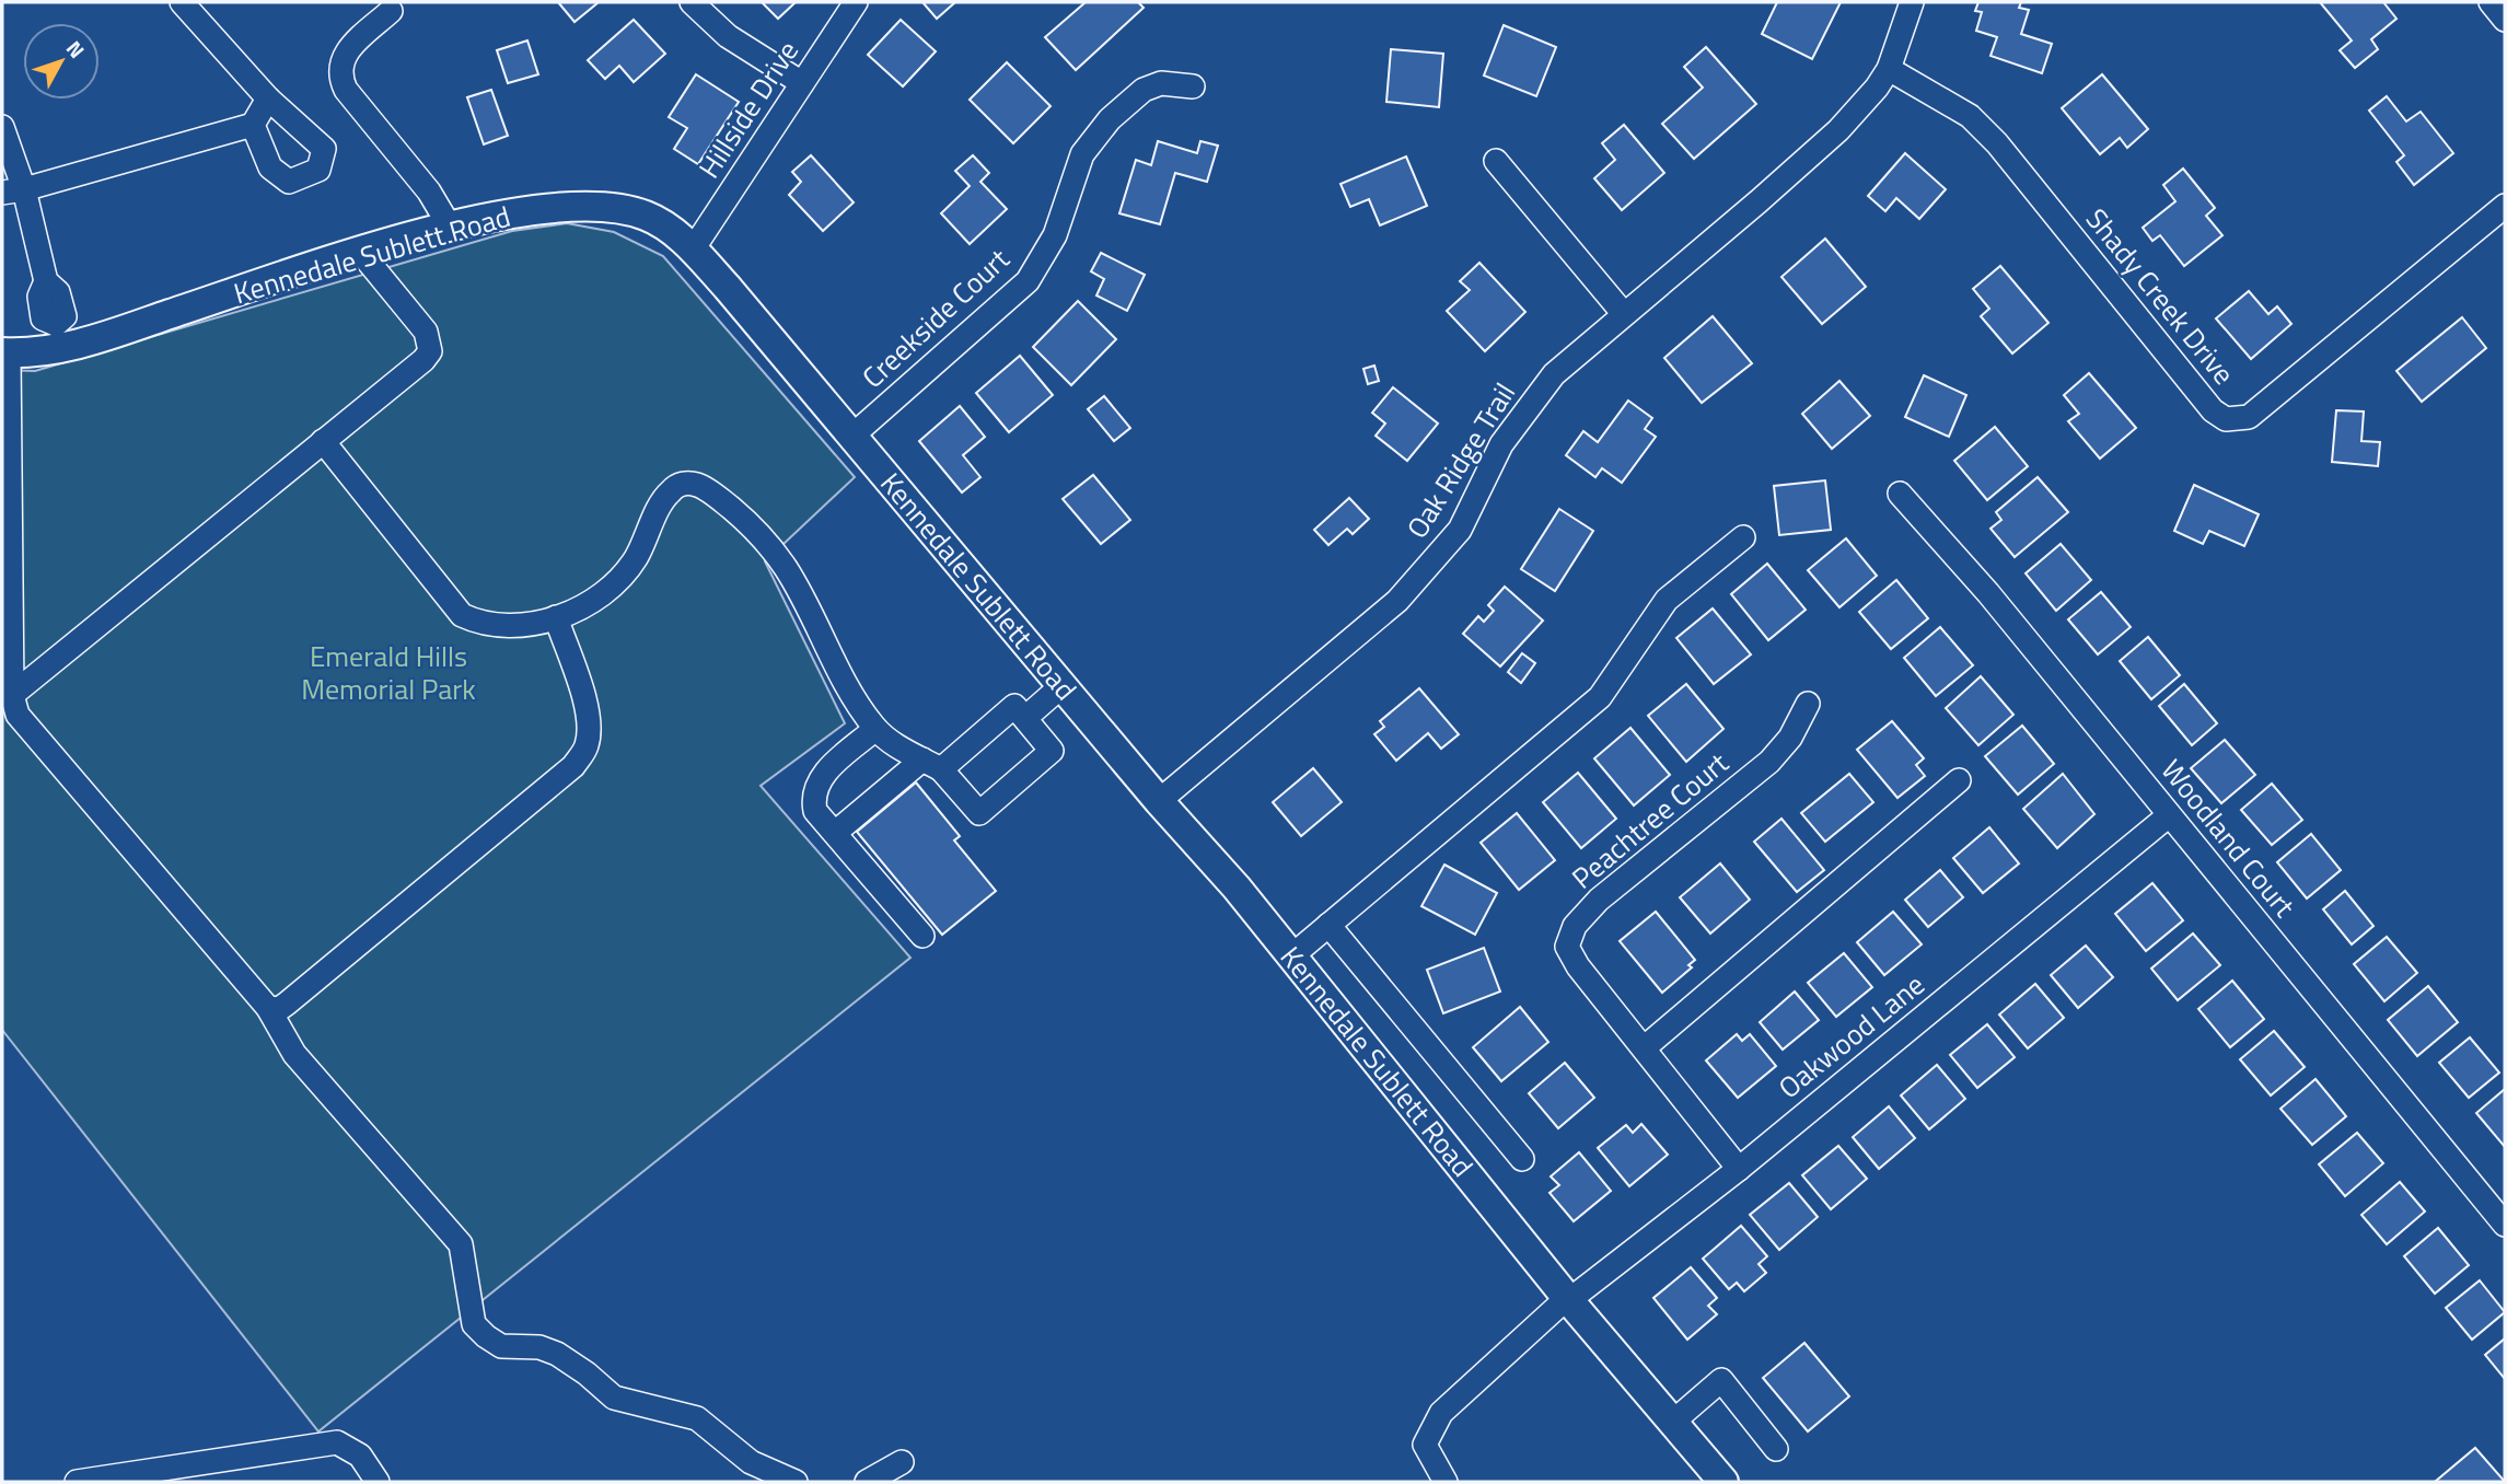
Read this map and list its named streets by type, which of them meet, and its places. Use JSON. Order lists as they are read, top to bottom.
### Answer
{
  "streets": {
    "main road": ["Kennedale Sublett Road"],
    "street": [
      "Hillside Drive",
      "Shady Creek Drive",
      "Creekside Court",
      "Oak Ridge Trail",
      "Peachtree Court",
      "Woodland Court",
      "Oakwood Lane"
    ]
  },
  "crossings": [
    ["Hillside Drive", "Kennedale Sublett Road"],
    ["Kennedale Sublett Road", "Creekside Court"],
    ["Kennedale Sublett Road", "Oak Ridge Trail"],
    ["Kennedale Sublett Road", "Oakwood Lane"],
    ["Shady Creek Drive", "Oak Ridge Trail"],
    ["Peachtree Court", "Oakwood Lane"],
    ["Woodland Court", "Oakwood Lane"]
  ],
  "parks": ["Emerald Hills Memorial Park"],
  "north": "top right"
}
